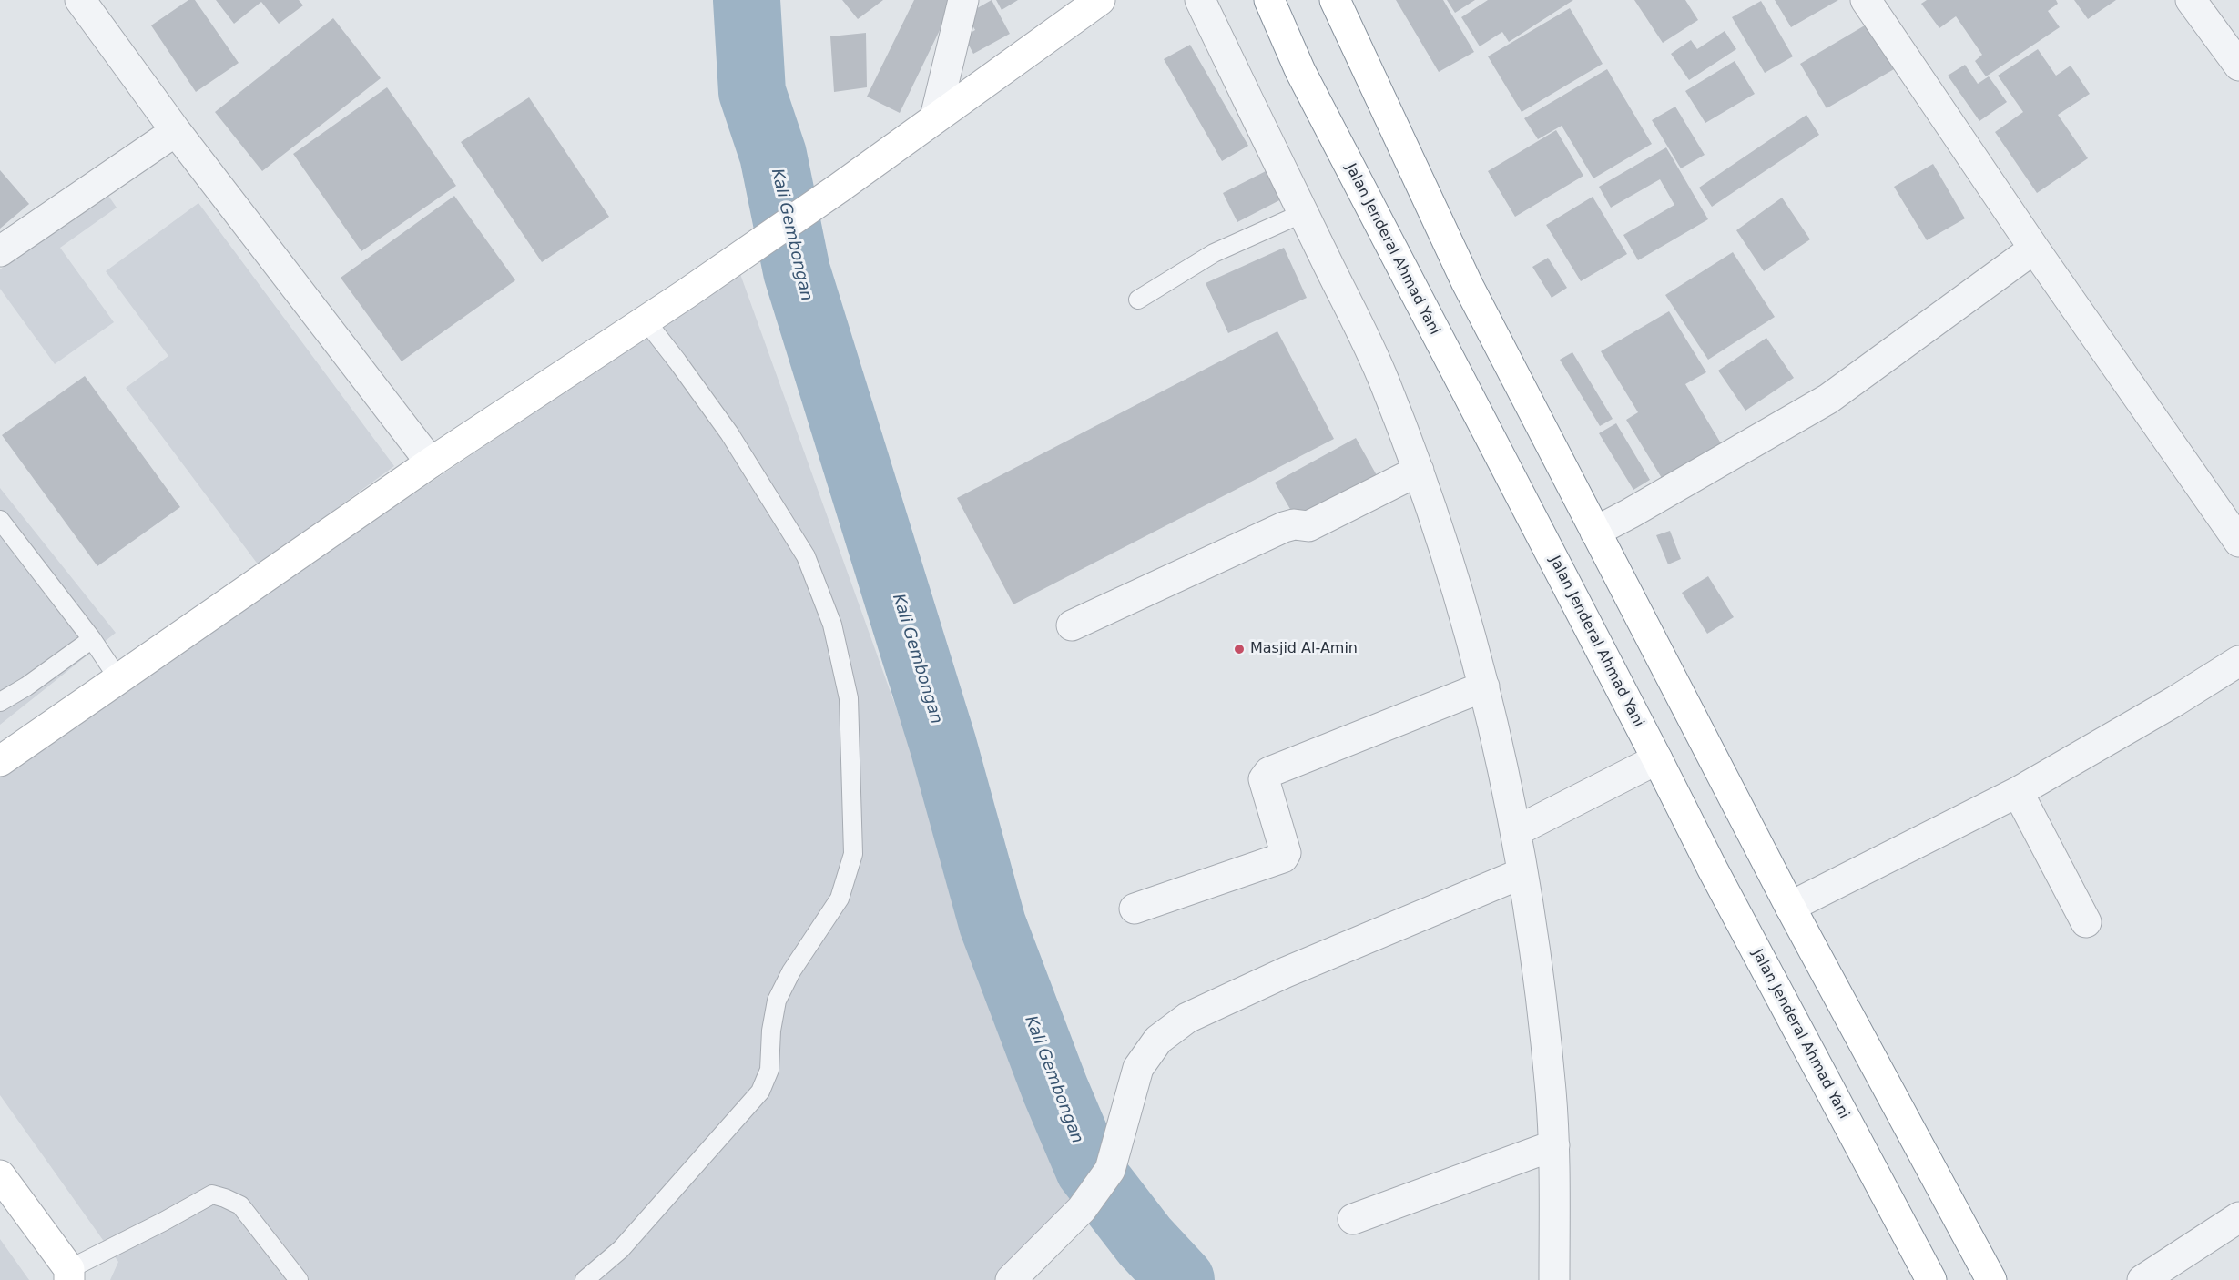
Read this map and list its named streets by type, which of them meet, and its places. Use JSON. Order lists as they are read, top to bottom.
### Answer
{
  "streets": {
    "main road": ["Jalan Jenderal Ahmad Yani"]
  },
  "water": ["Kali Gembongan"],
  "places": ["Masjid Al-Amin"]
}
